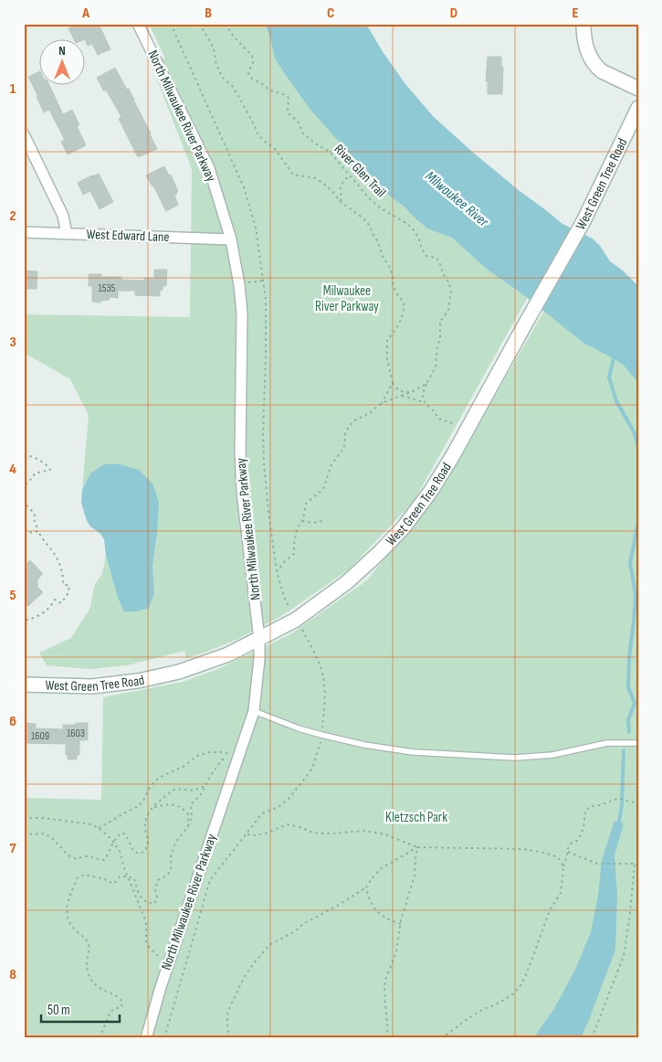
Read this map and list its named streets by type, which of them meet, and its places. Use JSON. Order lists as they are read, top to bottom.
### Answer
{
  "streets": {
    "street": ["North Milwaukee River Parkway", "West Green Tree Road", "West Edward Lane"],
    "path": ["River Glen Trail"]
  },
  "crossings": [
    ["North Milwaukee River Parkway", "West Green Tree Road"],
    ["North Milwaukee River Parkway", "West Edward Lane"]
  ],
  "water": ["Milwaukee River"],
  "parks": ["Milwaukee River Parkway", "Kletzsch Park"],
  "house_numbers": ["1535", "1603", "1609"],
  "scale_bar": "50 m",
  "north": "top",
  "grid": {
    "columns": [
      "A",
      "B",
      "C",
      "D",
      "E"
    ],
    "rows": [
      "1",
      "2",
      "3",
      "4",
      "5",
      "6",
      "7",
      "8"
    ]
  }
}
